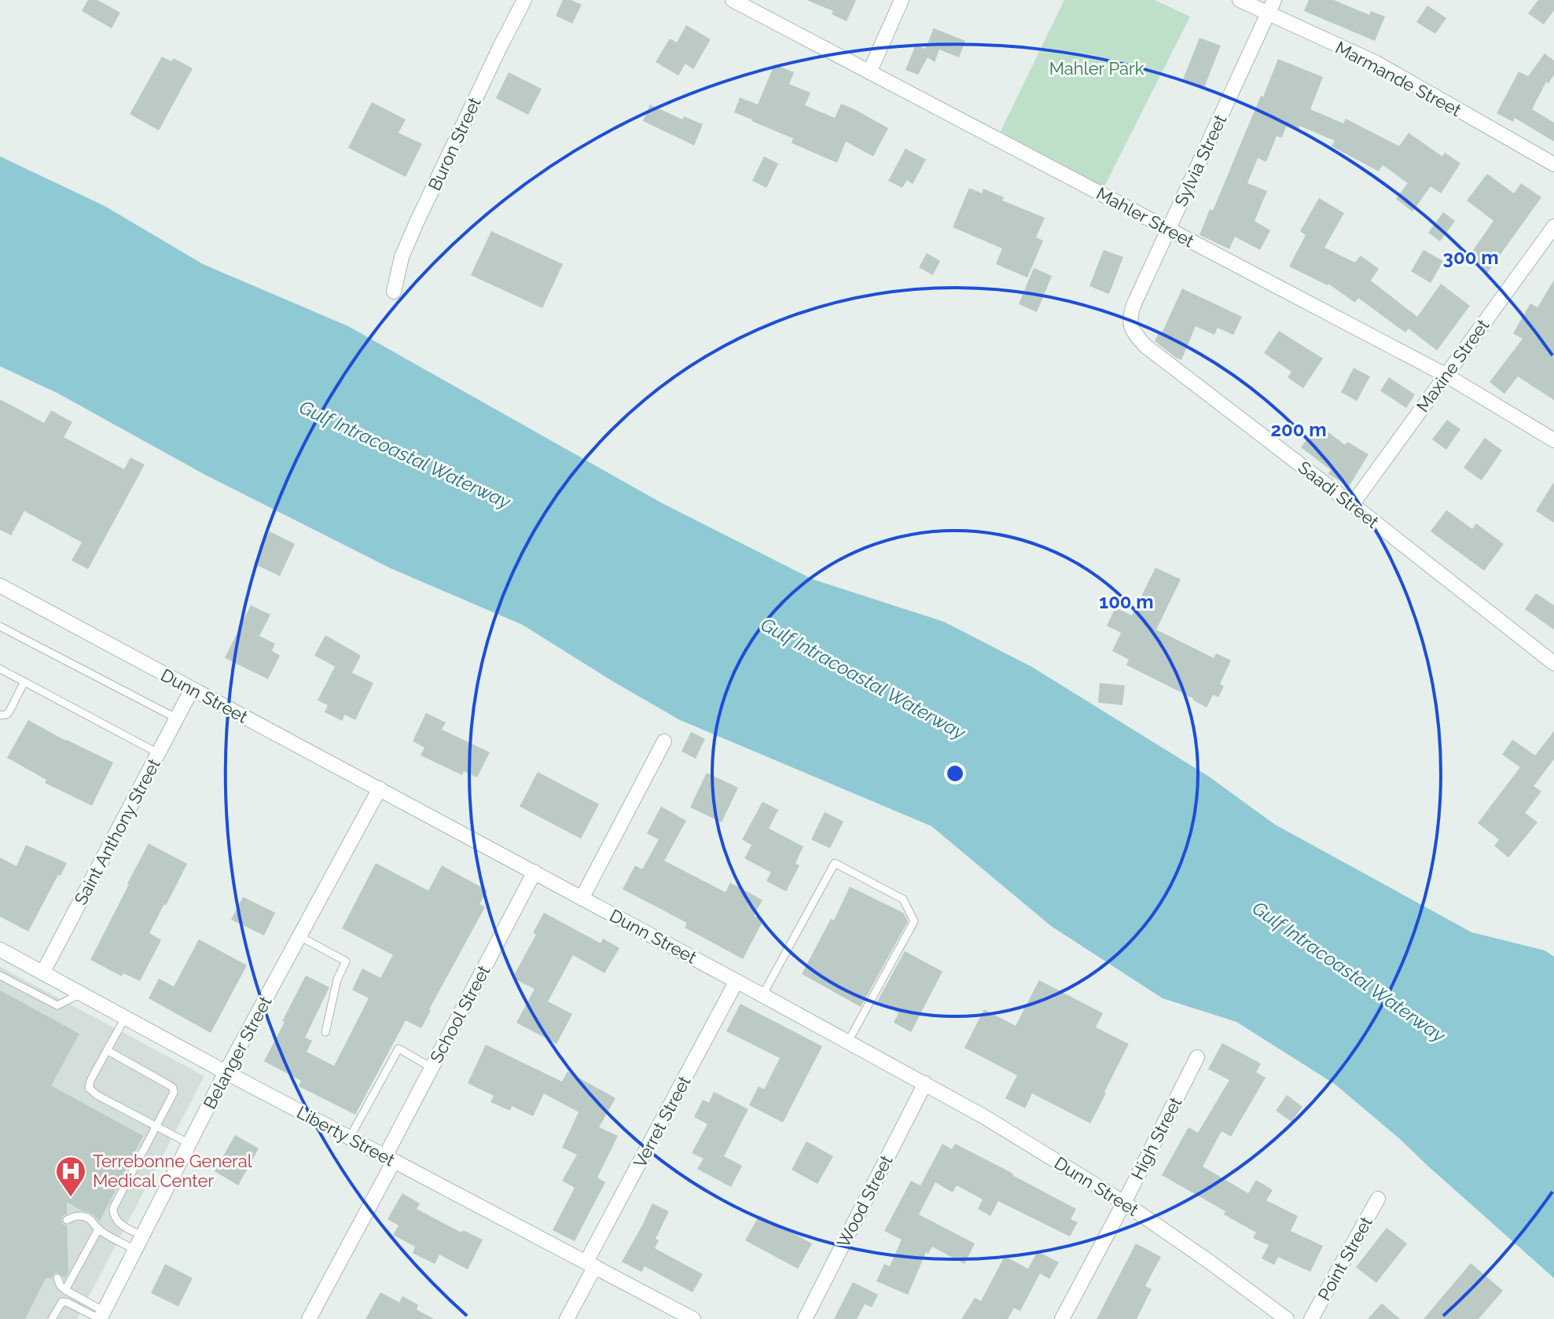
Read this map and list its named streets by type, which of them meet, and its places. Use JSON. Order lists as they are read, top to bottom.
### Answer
{
  "streets": {
    "street": [
      "Marmande Street",
      "Buron Street",
      "Sylvia Street",
      "Mahler Street",
      "Maxine Street",
      "Saadi Street",
      "Dunn Street",
      "Saint Anthony Street",
      "School Street",
      "Belanger Street",
      "Verret Street",
      "Liberty Street",
      "High Street",
      "Wood Street",
      "Point Street"
    ]
  },
  "crossings": [
    ["Marmande Street", "Sylvia Street"],
    ["Sylvia Street", "Mahler Street"],
    ["Sylvia Street", "Saadi Street"],
    ["Mahler Street", "Maxine Street"],
    ["Maxine Street", "Saadi Street"],
    ["Dunn Street", "Saint Anthony Street"],
    ["Dunn Street", "School Street"],
    ["Dunn Street", "Belanger Street"],
    ["Dunn Street", "Verret Street"],
    ["Dunn Street", "High Street"],
    ["Dunn Street", "Wood Street"],
    ["Saint Anthony Street", "Liberty Street"],
    ["School Street", "Liberty Street"],
    ["Belanger Street", "Liberty Street"],
    ["Verret Street", "Liberty Street"]
  ],
  "water": ["Gulf Intracoastal Waterway"],
  "parks": ["Mahler Park"],
  "places": {
    "hospital": ["Terrebonne General Medical Center"]
  },
  "rings": ["300 m", "200 m", "100 m"]
}
